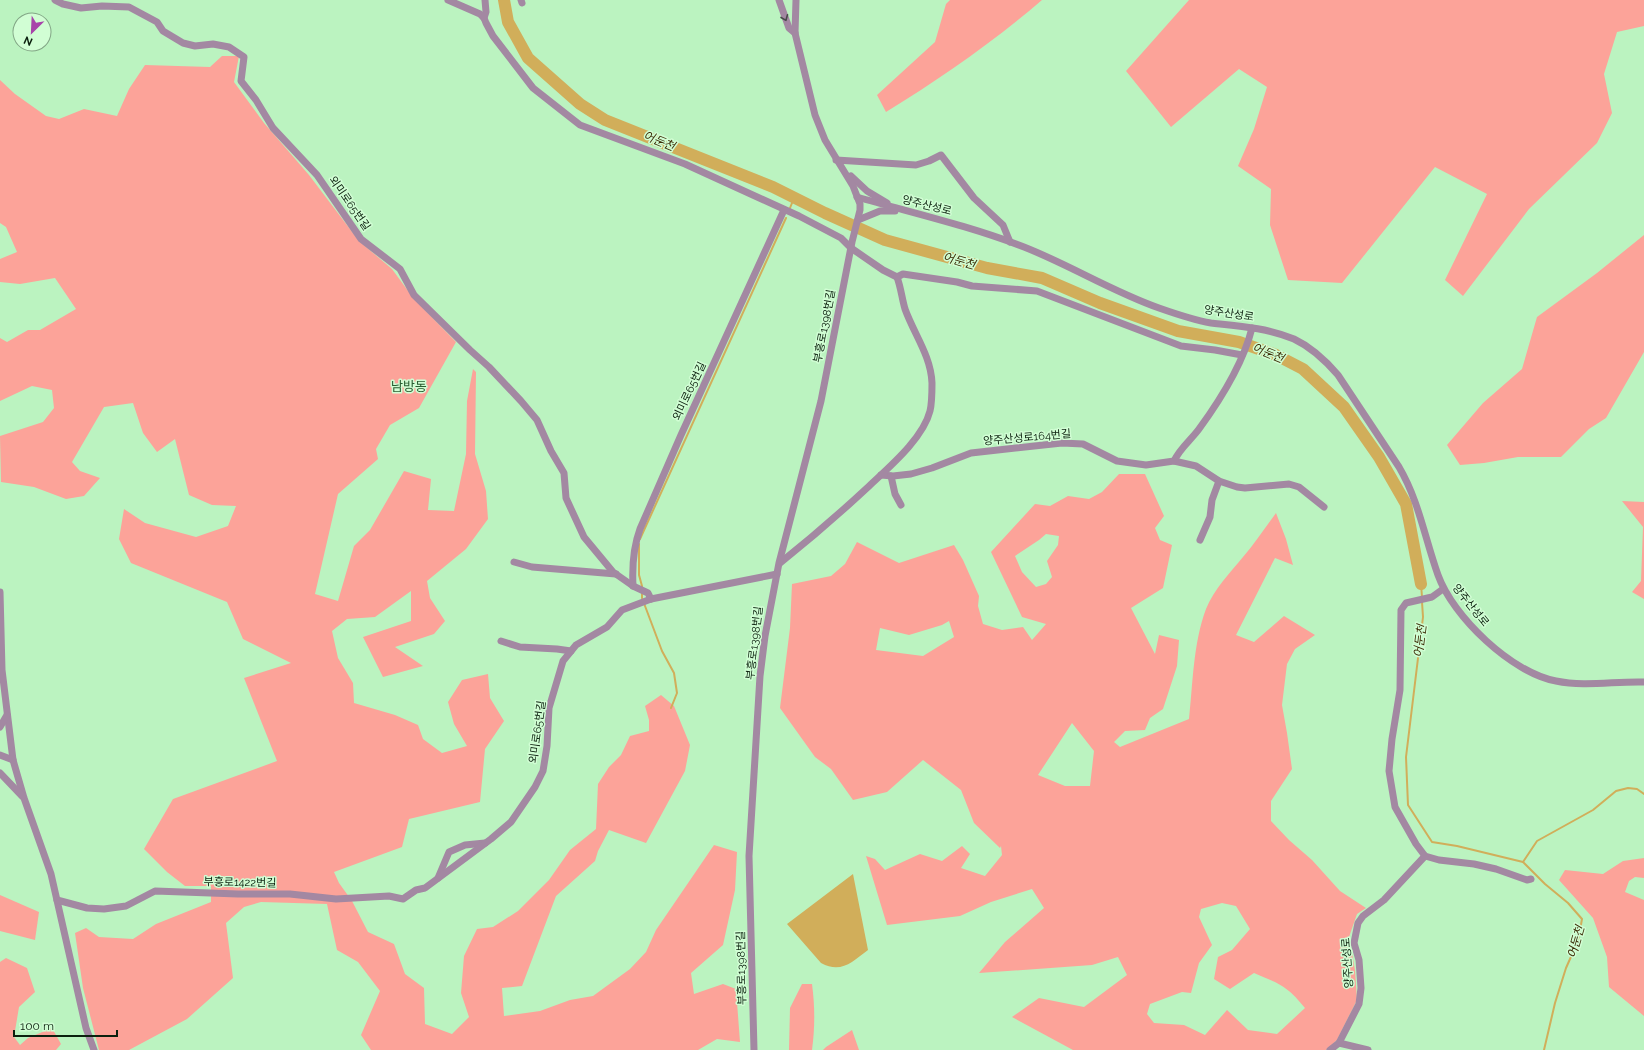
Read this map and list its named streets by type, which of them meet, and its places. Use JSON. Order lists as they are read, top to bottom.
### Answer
{
  "streets": {
    "street": [
      "외미로65번길",
      "양주산성로",
      "부흥로1398번길",
      "양주산성로164번길",
      "부흥로1422번길"
    ]
  },
  "crossings": [
    ["외미로65번길", "부흥로1398번길"],
    ["외미로65번길", "부흥로1422번길"],
    ["양주산성로", "부흥로1398번길"]
  ],
  "districts": ["남방동"],
  "water": ["어둔천"],
  "scale_bar": "100 m",
  "north": "bottom left"
}
